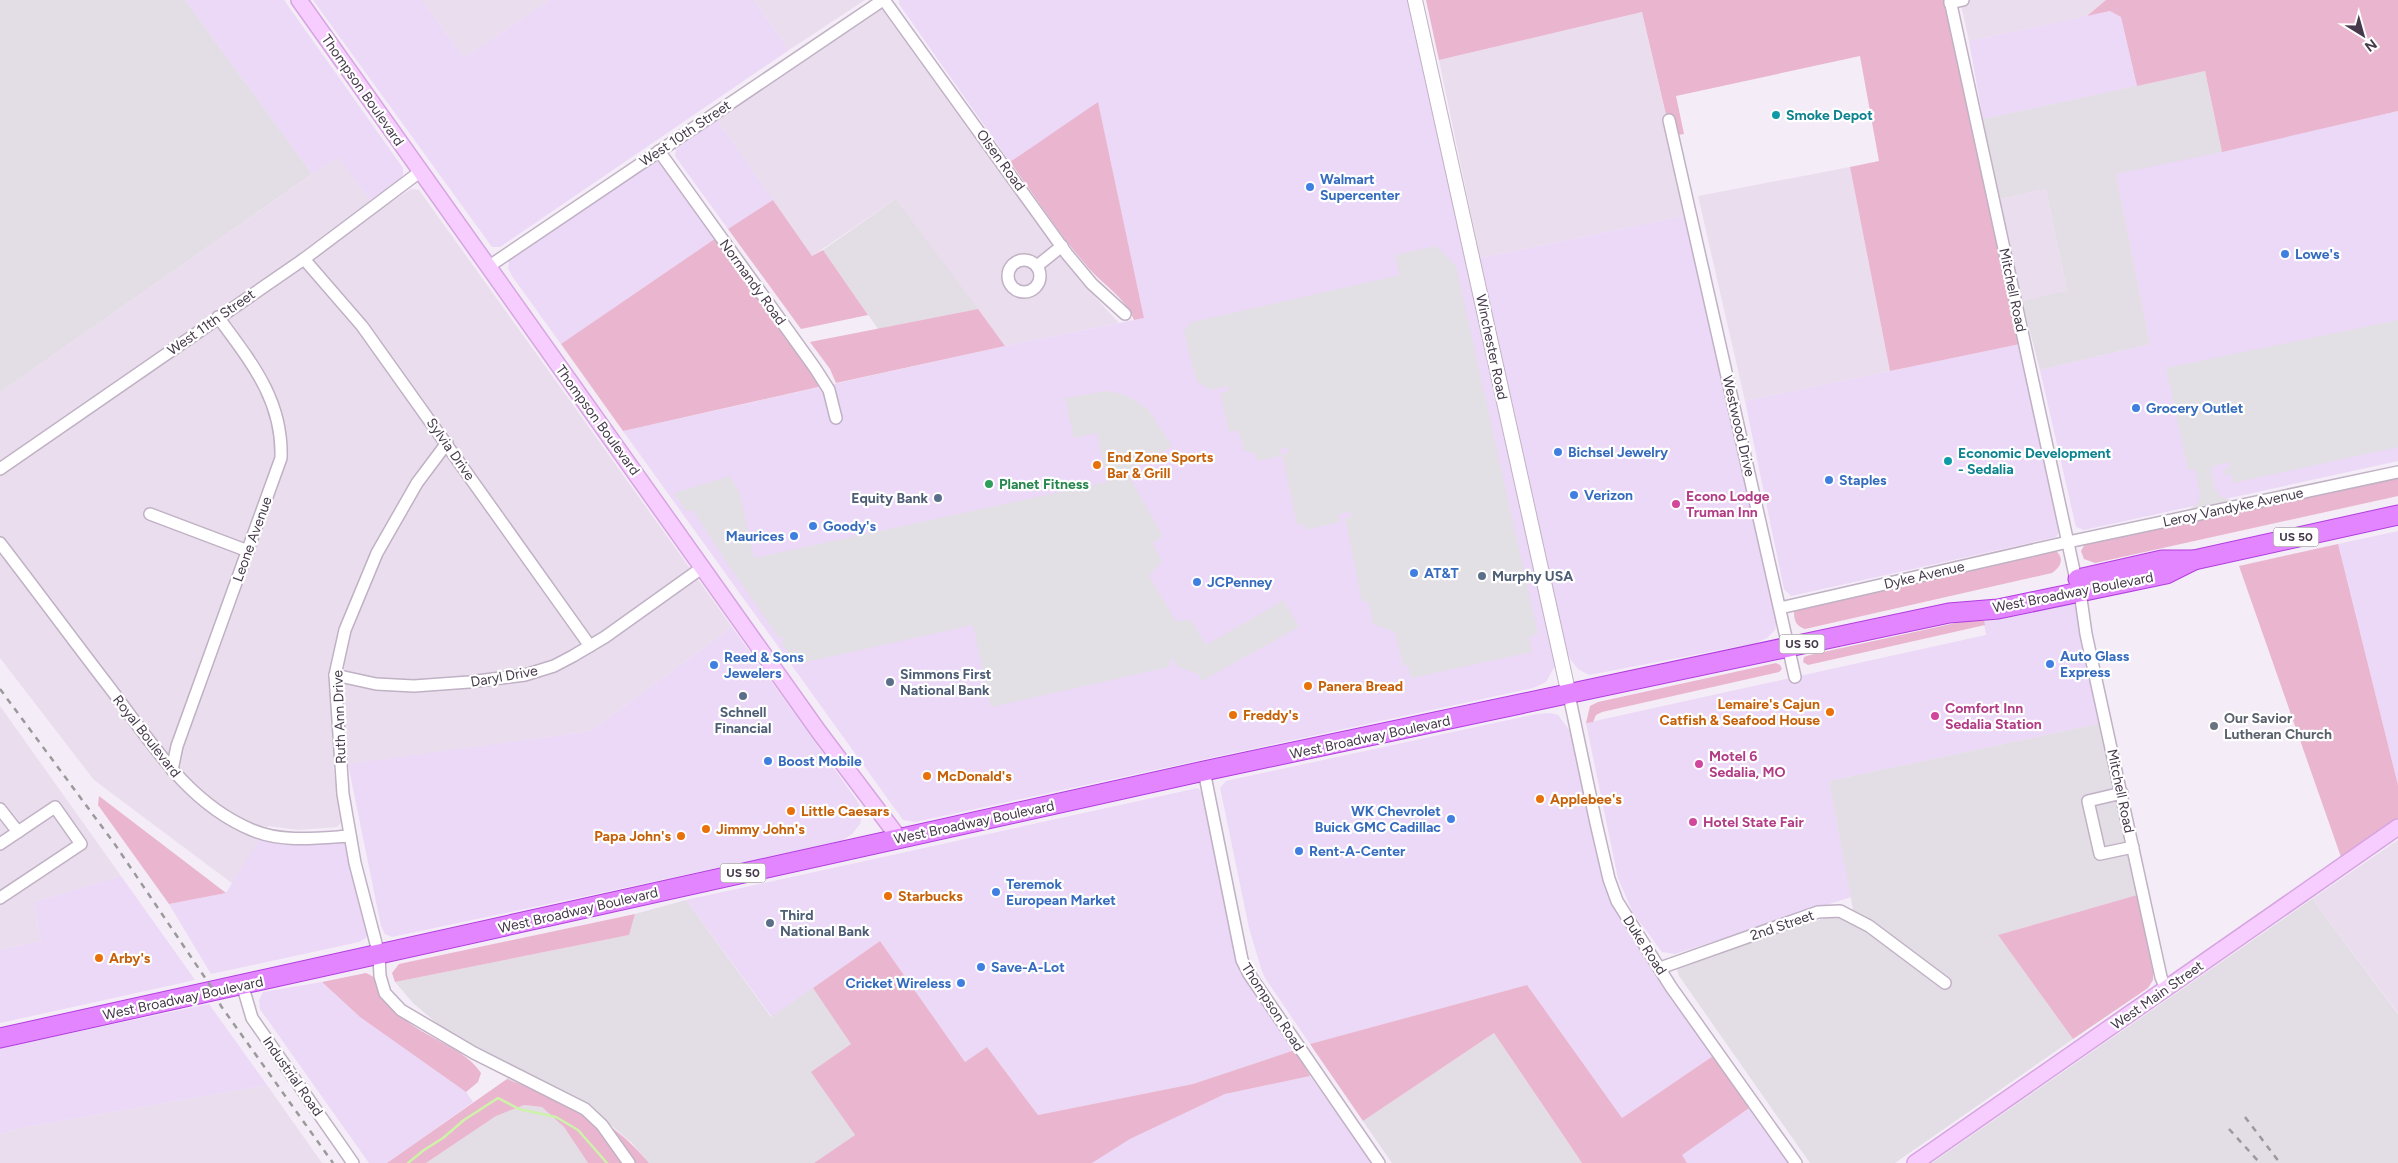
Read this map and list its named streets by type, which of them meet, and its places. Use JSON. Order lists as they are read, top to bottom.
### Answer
{
  "streets": {
    "highway": ["US 50", "West Broadway Boulevard"],
    "main road": ["Thompson Boulevard", "West Main Street"],
    "street": [
      "West 10th Street",
      "Olsen Road",
      "Normandy Road",
      "Mitchell Road",
      "West 11th Street",
      "Winchester Road",
      "Westwood Drive",
      "Sylvia Drive",
      "Leroy Vandyke Avenue",
      "Leone Avenue",
      "Dyke Avenue",
      "Daryl Drive",
      "Ruth Ann Drive",
      "Royal Boulevard",
      "2nd Street",
      "Duke Road",
      "Thompson Road",
      "Industrial Road"
    ]
  },
  "crossings": [
    ["Thompson Boulevard", "West 10th Street"],
    ["Thompson Boulevard", "West 11th Street"],
    ["Thompson Boulevard", "West Broadway Boulevard"],
    ["Thompson Boulevard", "Daryl Drive"],
    ["West 10th Street", "Olsen Road"],
    ["West 10th Street", "Normandy Road"],
    ["Mitchell Road", "Leroy Vandyke Avenue"],
    ["Mitchell Road", "Dyke Avenue"],
    ["Mitchell Road", "West Broadway Boulevard"],
    ["Mitchell Road", "West Main Street"],
    ["West 11th Street", "Sylvia Drive"],
    ["West 11th Street", "Leone Avenue"],
    ["Winchester Road", "West Broadway Boulevard"],
    ["Winchester Road", "Duke Road"],
    ["Westwood Drive", "Dyke Avenue"],
    ["Westwood Drive", "West Broadway Boulevard"],
    ["Sylvia Drive", "Daryl Drive"],
    ["Sylvia Drive", "Ruth Ann Drive"],
    ["Leroy Vandyke Avenue", "Dyke Avenue"],
    ["Leone Avenue", "Royal Boulevard"],
    ["West Broadway Boulevard", "Ruth Ann Drive"],
    ["West Broadway Boulevard", "Duke Road"],
    ["West Broadway Boulevard", "Thompson Road"],
    ["West Broadway Boulevard", "Industrial Road"],
    ["Daryl Drive", "Ruth Ann Drive"],
    ["Ruth Ann Drive", "Royal Boulevard"],
    ["2nd Street", "Duke Road"]
  ],
  "places": [
    "Smoke Depot",
    "Walmart Supercenter",
    "Lowe's",
    "Grocery Outlet",
    "Bichsel Jewelry",
    "Economic Development - Sedalia",
    "End Zone Sports Bar & Grill",
    "Staples",
    "Planet Fitness",
    "Verizon",
    "Equity Bank",
    "Econo Lodge Truman Inn",
    "Goody's",
    "Maurices",
    "AT&T",
    "Murphy USA",
    "JCPenney",
    "Auto Glass Express",
    "Reed & Sons Jewelers",
    "Simmons First National Bank",
    "Panera Bread",
    "Schnell Financial",
    "Lemaire's Cajun Catfish & Seafood House",
    "Freddy's",
    "Comfort Inn Sedalia Station",
    "Our Savior Lutheran Church",
    "Boost Mobile",
    "Motel 6 Sedalia, MO",
    "McDonald's",
    "Applebee's",
    "Little Caesars",
    "WK Chevrolet Buick GMC Cadillac",
    "Hotel State Fair",
    "Jimmy John's",
    "Papa John's",
    "Rent-A-Center",
    "Teremok European Market",
    "Starbucks",
    "Third National Bank",
    "Arby's",
    "Save-A-Lot",
    "Cricket Wireless"
  ],
  "north": "bottom right"
}
